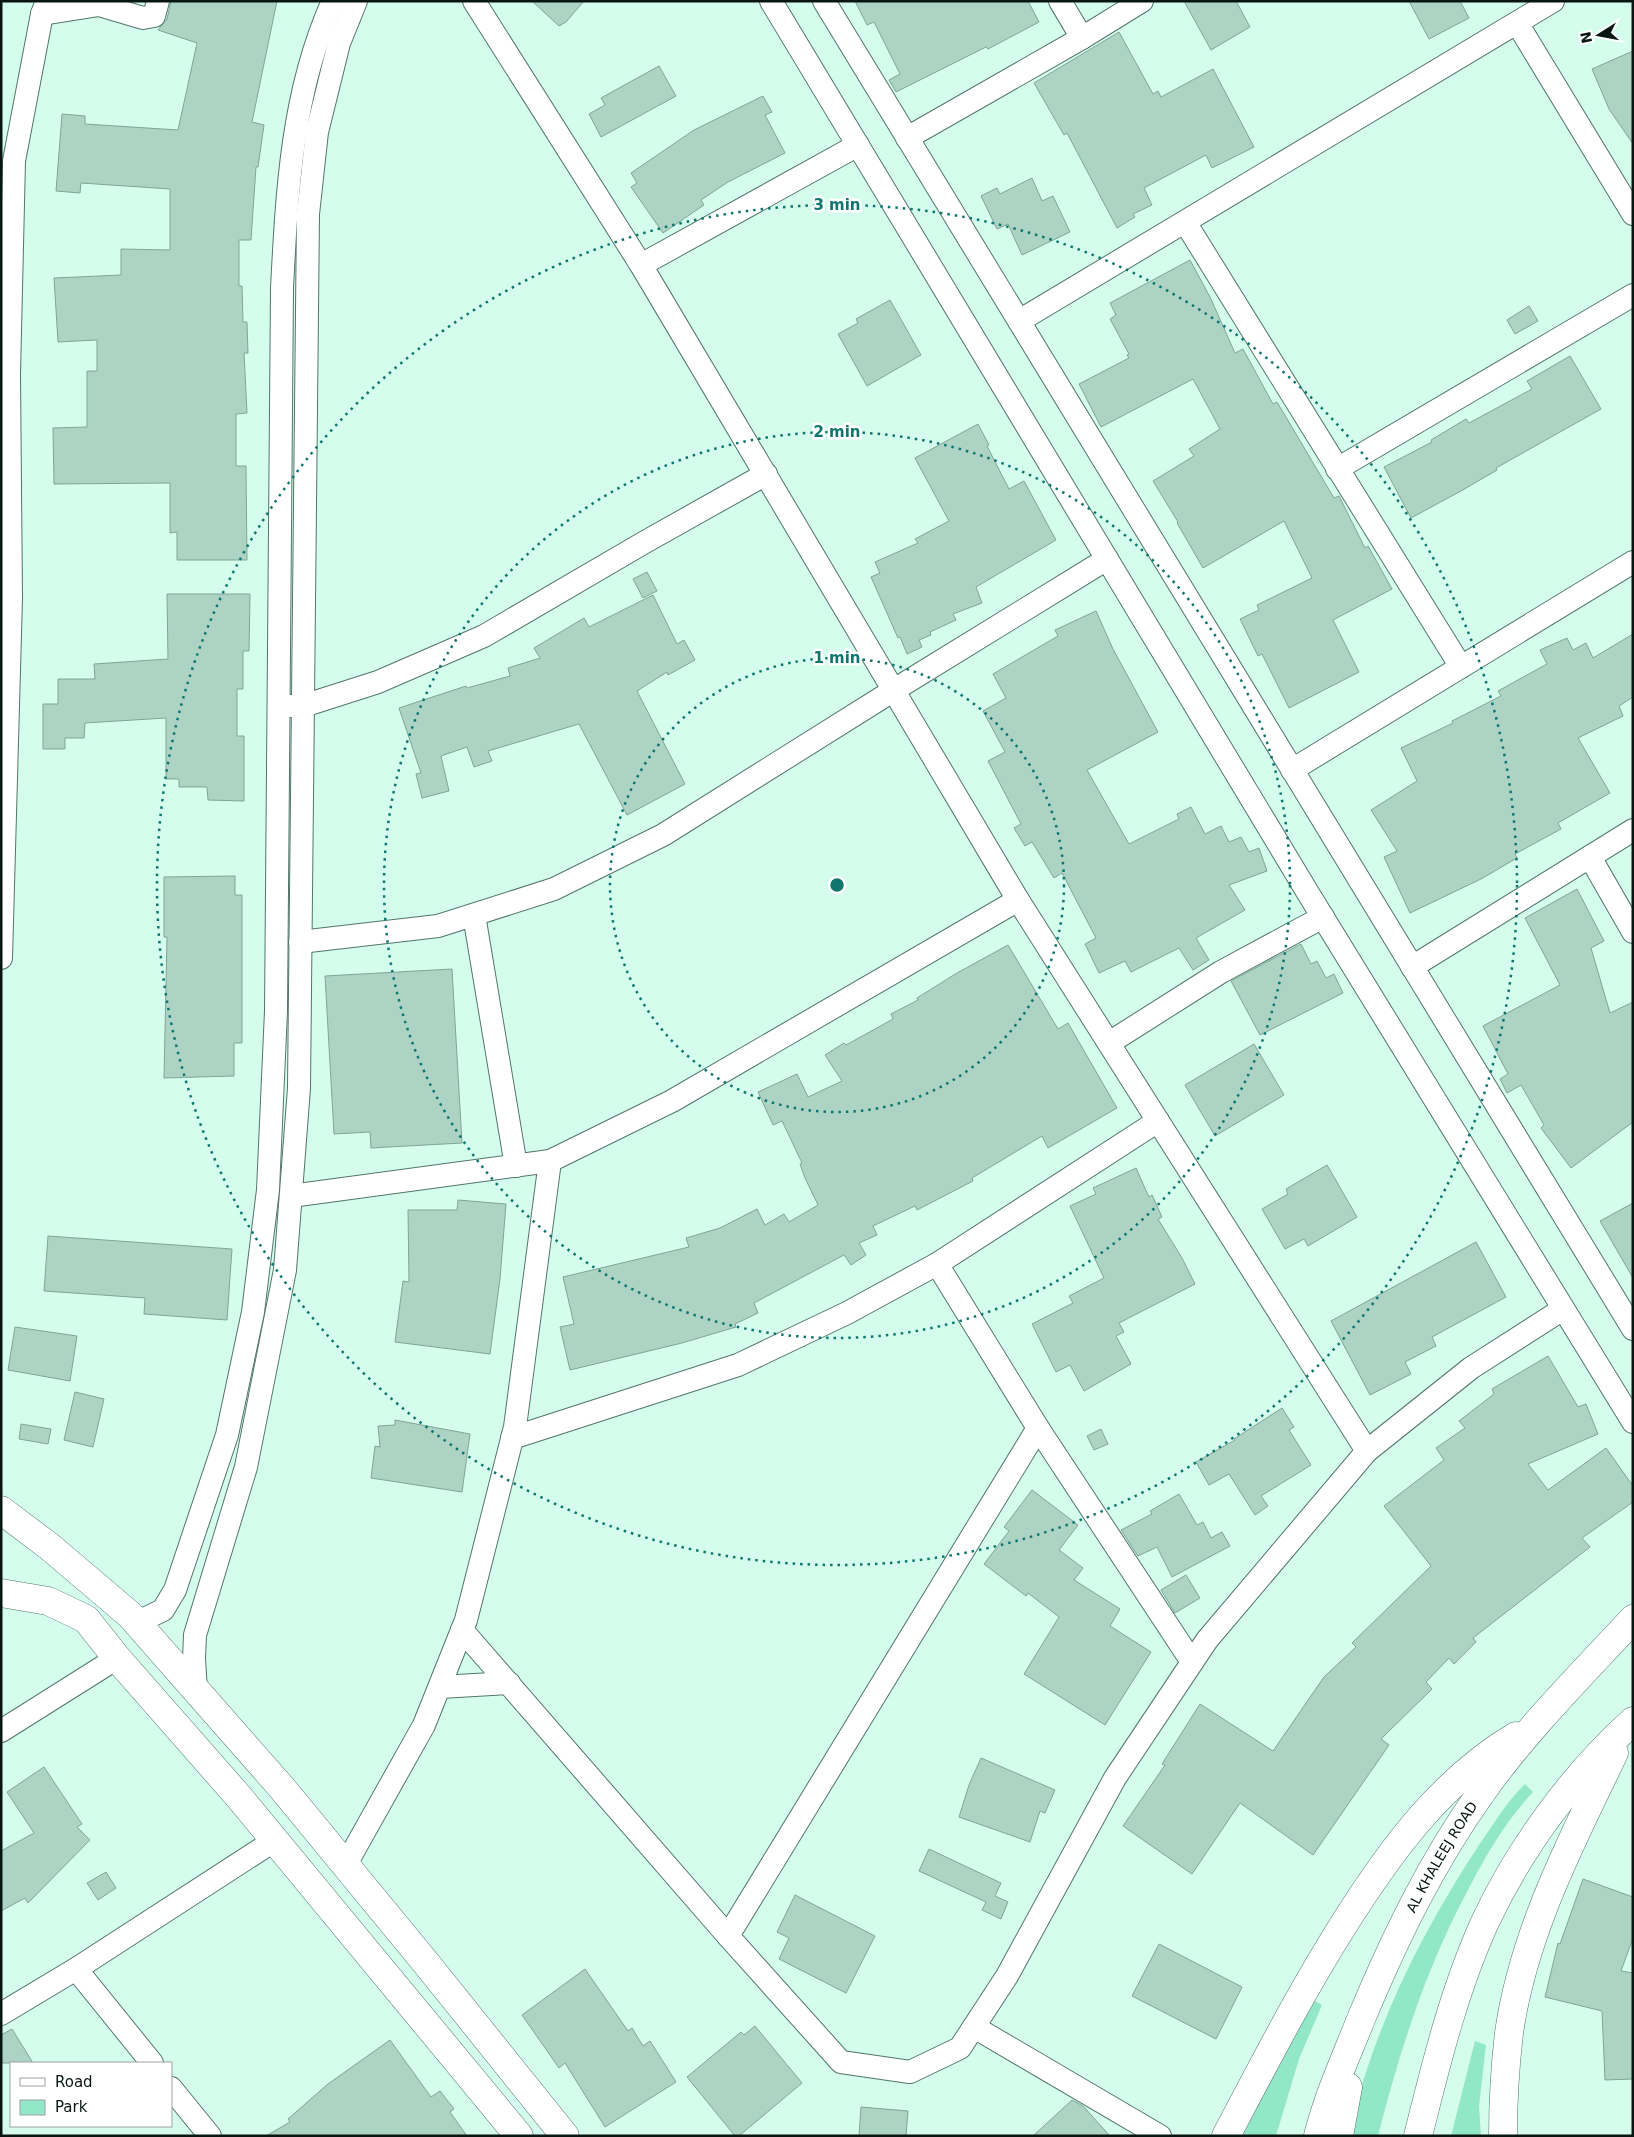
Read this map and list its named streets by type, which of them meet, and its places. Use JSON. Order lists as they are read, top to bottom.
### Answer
{
  "streets": {
    "main road": ["AL KHALEEJ ROAD"]
  },
  "legend": ["Road", "Park"],
  "north": "left",
  "rings": ["3 min", "2 min", "1 min"]
}
